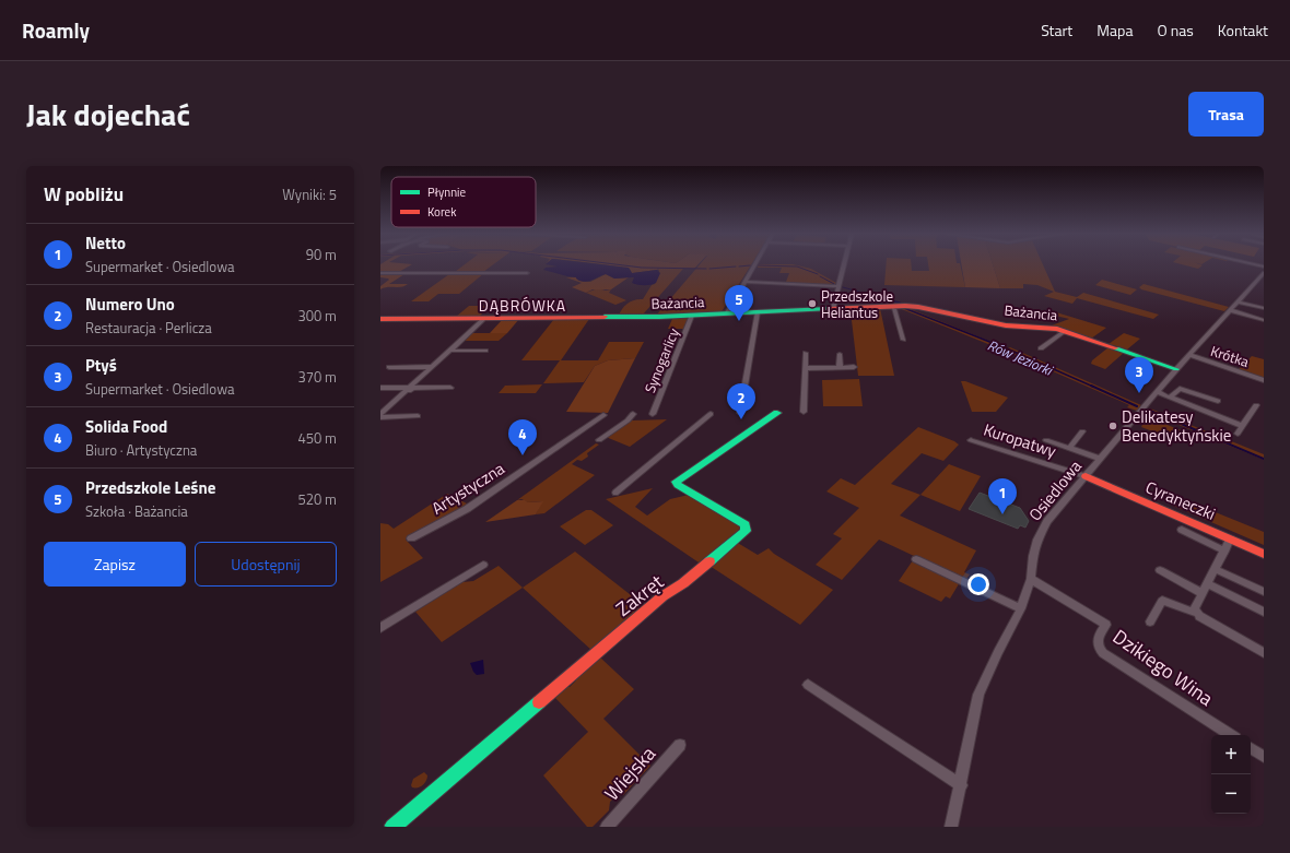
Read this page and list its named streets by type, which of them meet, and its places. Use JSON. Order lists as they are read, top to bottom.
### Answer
{
  "streets": {
    "street": [
      "Bażancia",
      "Krótka",
      "Synogarlicy",
      "Kuropatwy",
      "Artystyczna",
      "Osiedlowa",
      "Cyraneczki",
      "Zakręt",
      "Dzikiego Wina",
      "Wiejska"
    ]
  },
  "crossings": [
    ["Bażancia", "Synogarlicy"],
    ["Bażancia", "Osiedlowa"],
    ["Krótka", "Osiedlowa"],
    ["Kuropatwy", "Osiedlowa"],
    ["Kuropatwy", "Cyraneczki"],
    ["Osiedlowa", "Cyraneczki"],
    ["Osiedlowa", "Dzikiego Wina"]
  ],
  "districts": ["DĄBRÓWKA"],
  "water": ["Rów Jeziorki"],
  "places": ["Przedszkole Heliantus", "Delikatesy Benedyktyńskie"],
  "legend": ["Płynnie", "Korek"],
  "page": {
    "header": "Roamly",
    "nav": [
      "Start",
      "Mapa",
      "O nas",
      "Kontakt"
    ],
    "title": "Jak dojechać",
    "buttons": [
      "Trasa",
      ["Zapisz", "Udostępnij"]
    ],
    "heading": ["W pobliżu", "Wyniki: 5"],
    "list": [
      {
        "mark": "1",
        "name": "Netto",
        "note": "Supermarket · Osiedlowa",
        "value": "90 m"
      },
      {
        "mark": "2",
        "name": "Numero Uno",
        "note": "Restauracja · Perlicza",
        "value": "300 m"
      },
      {
        "mark": "3",
        "name": "Ptyś",
        "note": "Supermarket · Osiedlowa",
        "value": "370 m"
      },
      {
        "mark": "4",
        "name": "Solida Food",
        "note": "Biuro · Artystyczna",
        "value": "450 m"
      },
      {
        "mark": "5",
        "name": "Przedszkole Leśne",
        "note": "Szkoła · Bażancia",
        "value": "520 m"
      }
    ],
    "pins": [
      "5",
      "3",
      "2",
      "4",
      "1"
    ],
    "map_buttons": ["+", "−"]
  }
}
